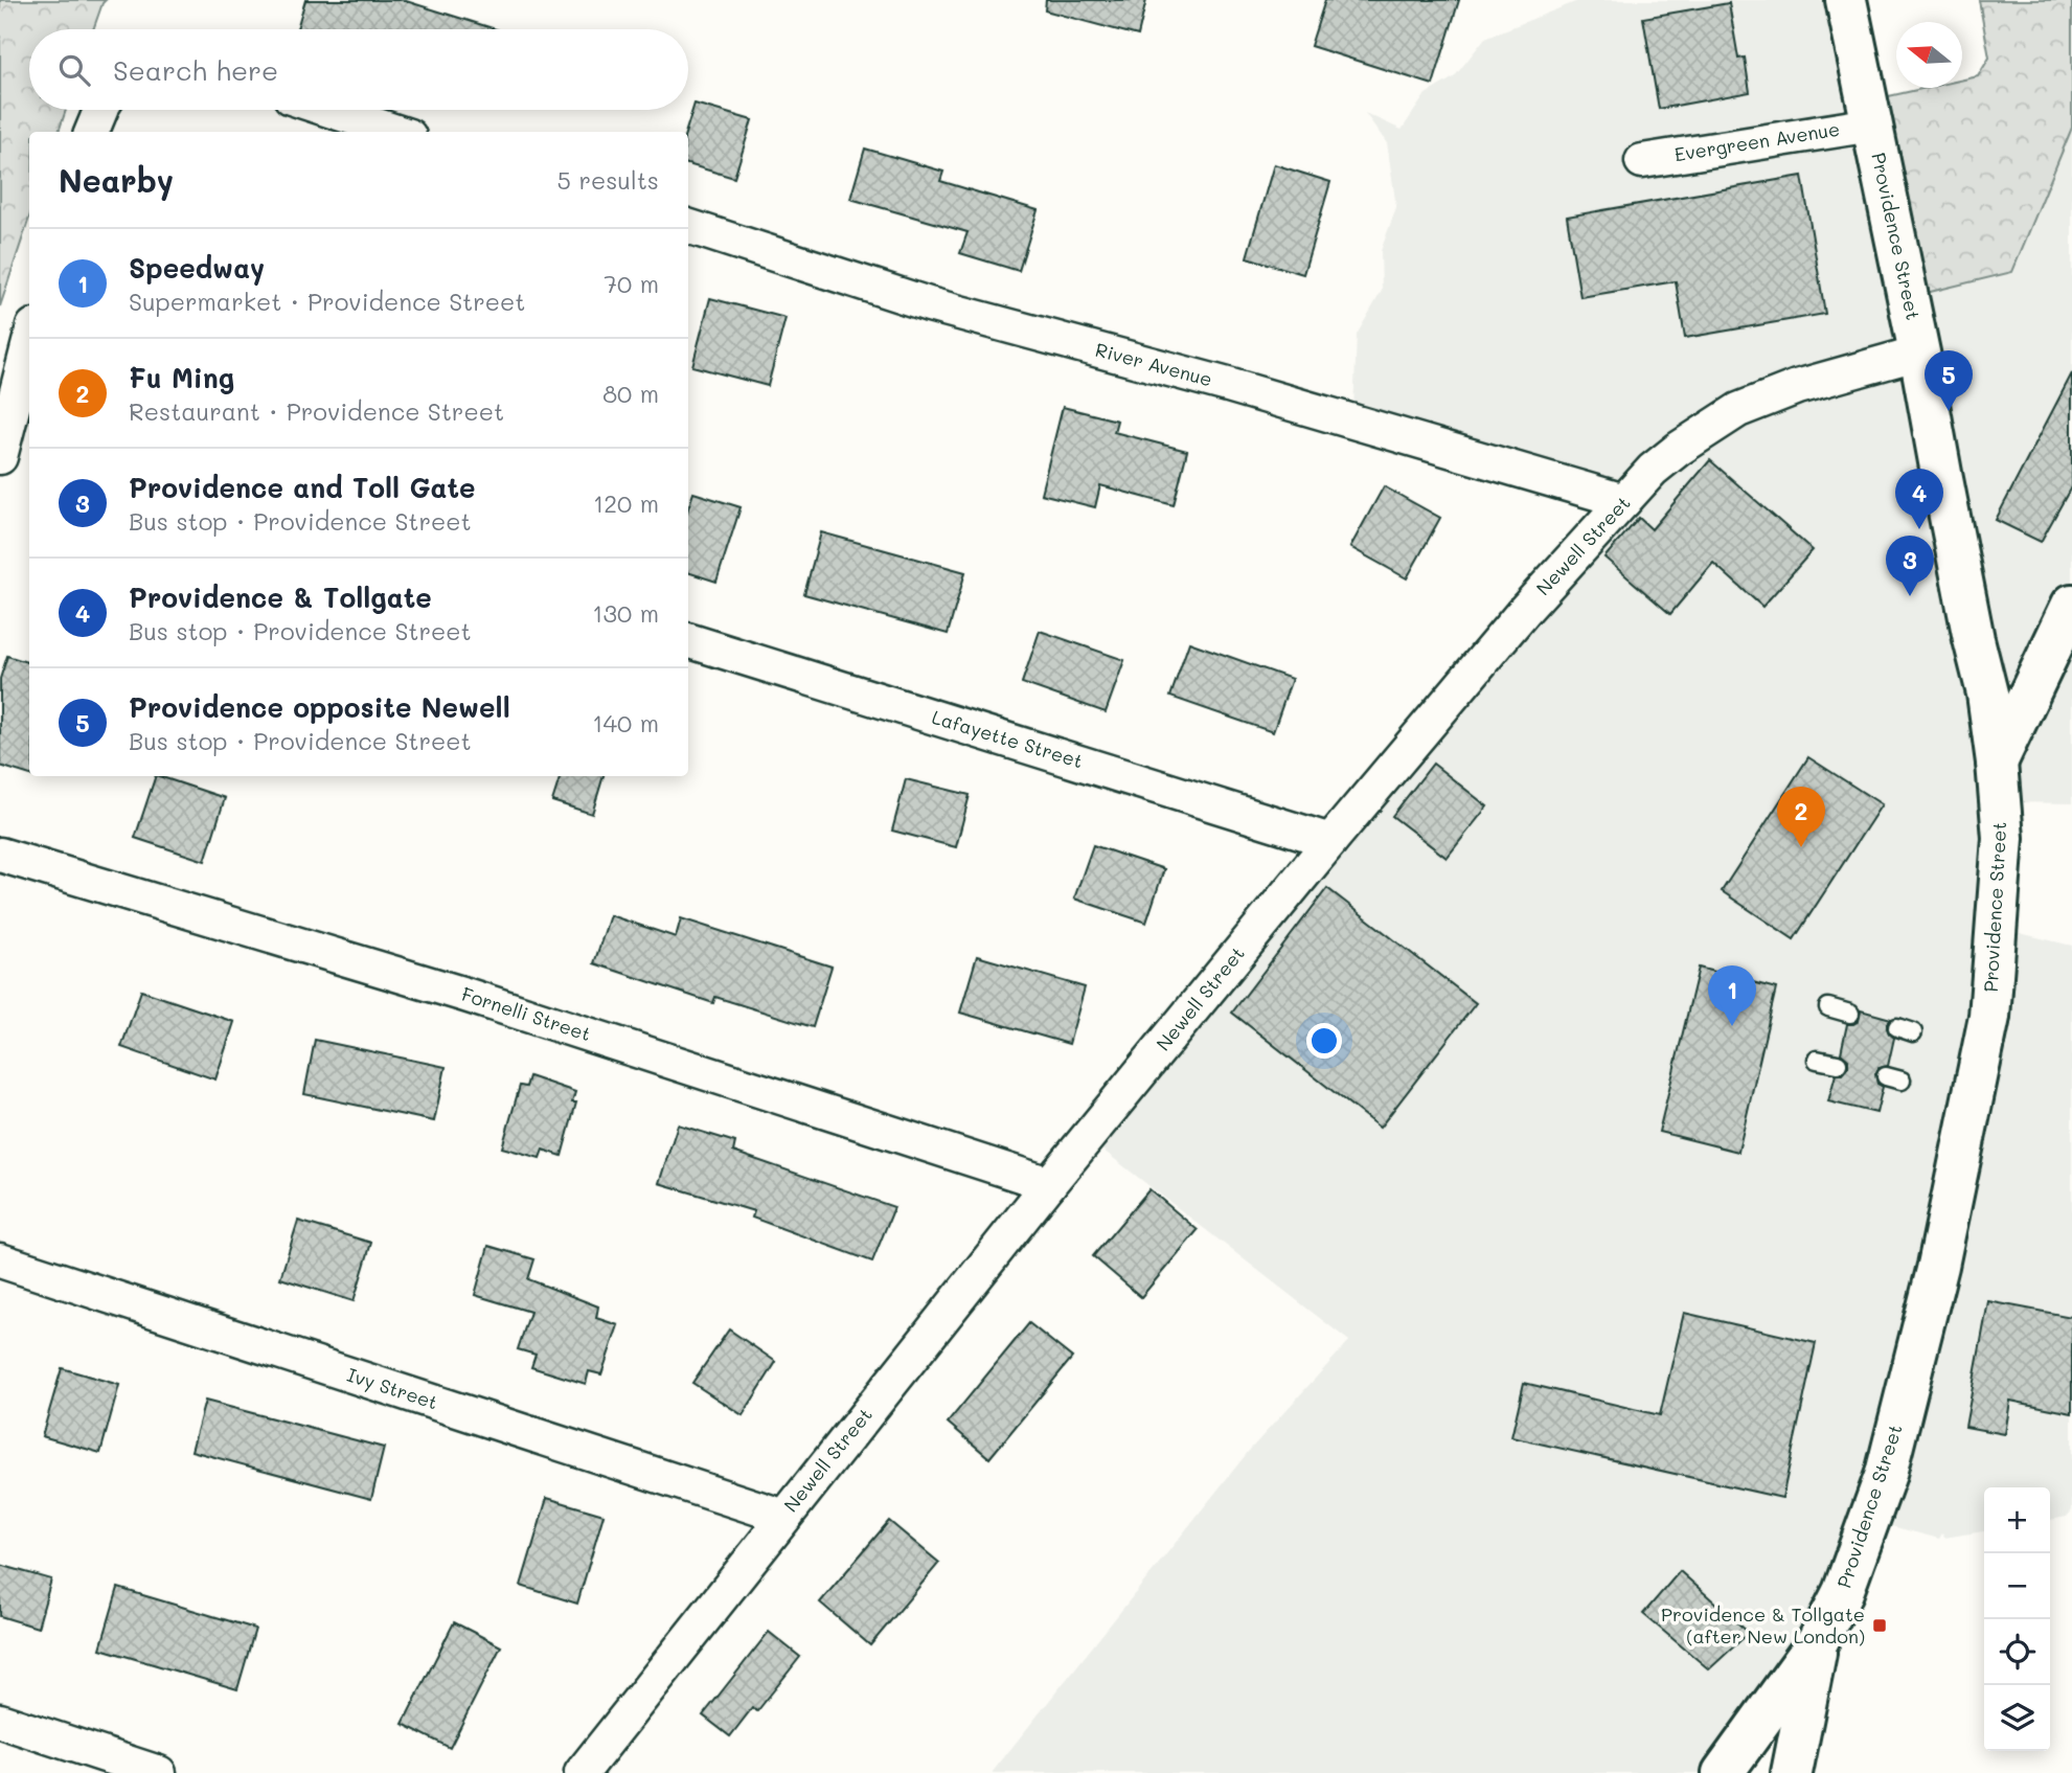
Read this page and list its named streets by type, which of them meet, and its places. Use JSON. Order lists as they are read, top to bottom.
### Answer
{
  "streets": {
    "main road": ["Providence Street"],
    "street": [
      "Evergreen Avenue",
      "River Avenue",
      "Newell Street",
      "Lafayette Street",
      "Fornelli Street",
      "Ivy Street"
    ]
  },
  "crossings": [
    ["Evergreen Avenue", "Providence Street"],
    ["Providence Street", "Newell Street"],
    ["River Avenue", "Newell Street"],
    ["Newell Street", "Lafayette Street"],
    ["Newell Street", "Fornelli Street"],
    ["Newell Street", "Ivy Street"]
  ],
  "places": {
    "transit": ["Providence & Tollgate (after New London)"]
  },
  "north": "left",
  "page": {
    "search": "Search here",
    "heading": ["Nearby", "5 results"],
    "list": [
      {
        "mark": "1",
        "name": "Speedway",
        "note": "Supermarket · Providence Street",
        "value": "70 m"
      },
      {
        "mark": "2",
        "name": "Fu Ming",
        "note": "Restaurant · Providence Street",
        "value": "80 m"
      },
      {
        "mark": "3",
        "name": "Providence and Toll Gate",
        "note": "Bus stop · Providence Street",
        "value": "120 m"
      },
      {
        "mark": "4",
        "name": "Providence & Tollgate",
        "note": "Bus stop · Providence Street",
        "value": "130 m"
      },
      {
        "mark": "5",
        "name": "Providence opposite Newell",
        "note": "Bus stop · Providence Street",
        "value": "140 m"
      }
    ],
    "pins": [
      "5",
      "4",
      "3",
      "2",
      "1"
    ],
    "map_buttons": ["+", "−"]
  }
}
